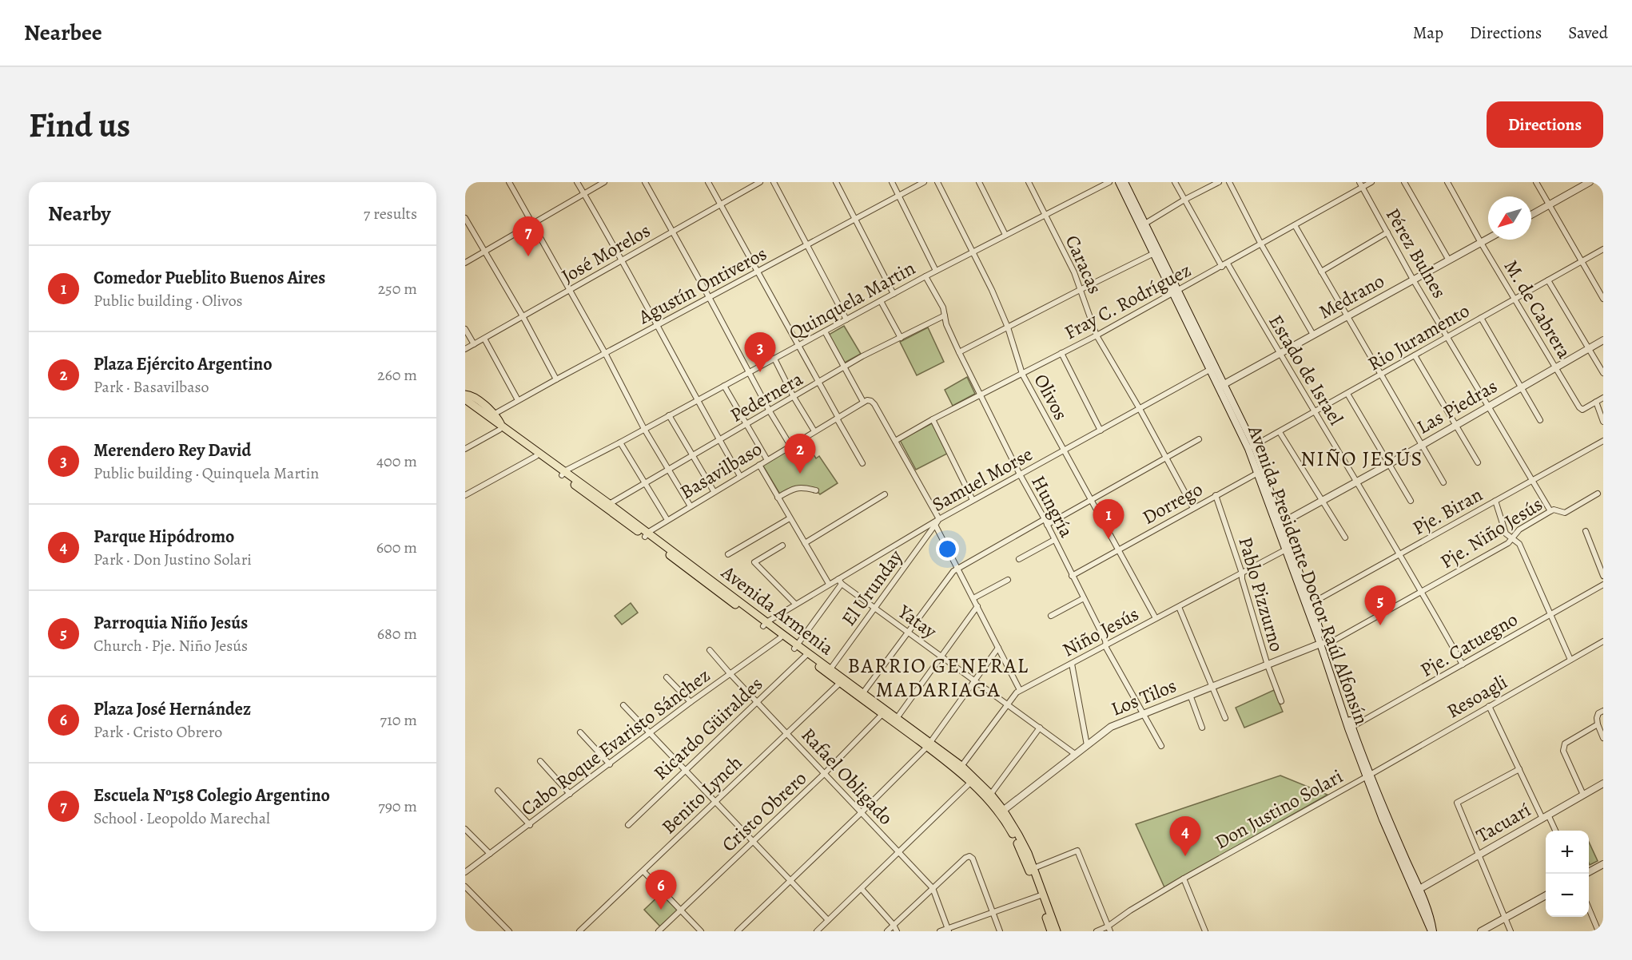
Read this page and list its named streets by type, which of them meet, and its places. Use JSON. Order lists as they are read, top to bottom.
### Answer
{
  "streets": {
    "main road": ["Avenida Presidente Doctor Raúl Alfonsín", "Avenida Armenia"],
    "street": [
      "José Morelos",
      "Pérez Bulnes",
      "Caracas",
      "Agustín Ontiveros",
      "Medrano",
      "Quinquela Martin",
      "Fray C. Rodríguez",
      "M. de Cabrera",
      "Rio Juramento",
      "Estado de Israel",
      "Pedernera",
      "Olivos",
      "Las Piedras",
      "Basavilbaso",
      "Samuel Morse",
      "Dorrego",
      "Hungría",
      "Pje. Biran",
      "Pje. Niño Jesús",
      "El Urunday",
      "Pablo Pizzurno",
      "Yatay",
      "Niño Jesús",
      "Pje. Catuegno",
      "Resoagli",
      "Los Tilos",
      "Ricardo Güiraldes",
      "Cabo Roque Evaristo Sánchez",
      "Rafael Obligado",
      "Benito Lynch",
      "Don Justino Solari",
      "Cristo Obrero",
      "Tacuarí"
    ]
  },
  "crossings": [
    ["Pérez Bulnes", "Medrano"],
    ["Pérez Bulnes", "Fray C. Rodríguez"],
    ["Pérez Bulnes", "Rio Juramento"],
    ["Pérez Bulnes", "Las Piedras"],
    ["Pérez Bulnes", "Pje. Biran"],
    ["Pérez Bulnes", "Pje. Niño Jesús"],
    ["Caracas", "Quinquela Martin"],
    ["Caracas", "Fray C. Rodríguez"],
    ["Caracas", "Samuel Morse"],
    ["Medrano", "M. de Cabrera"],
    ["Medrano", "Estado de Israel"],
    ["Medrano", "Avenida Presidente Doctor Raúl Alfonsín"],
    ["Quinquela Martin", "Olivos"],
    ["Quinquela Martin", "Hungría"],
    ["Quinquela Martin", "Avenida Armenia"],
    ["Fray C. Rodríguez", "Estado de Israel"],
    ["Fray C. Rodríguez", "Olivos"],
    ["Fray C. Rodríguez", "Hungría"],
    ["Fray C. Rodríguez", "Avenida Presidente Doctor Raúl Alfonsín"],
    ["M. de Cabrera", "Rio Juramento"],
    ["M. de Cabrera", "Las Piedras"],
    ["Rio Juramento", "Estado de Israel"],
    ["Rio Juramento", "Avenida Presidente Doctor Raúl Alfonsín"],
    ["Estado de Israel", "Las Piedras"],
    ["Estado de Israel", "Pje. Biran"],
    ["Estado de Israel", "Pje. Niño Jesús"],
    ["Estado de Israel", "Pje. Catuegno"],
    ["Pedernera", "Hungría"],
    ["Pedernera", "Avenida Armenia"],
    ["Olivos", "Samuel Morse"],
    ["Olivos", "Dorrego"],
    ["Olivos", "Niño Jesús"],
    ["Las Piedras", "Avenida Presidente Doctor Raúl Alfonsín"],
    ["Basavilbaso", "Avenida Armenia"],
    ["Samuel Morse", "Hungría"],
    ["Samuel Morse", "Avenida Presidente Doctor Raúl Alfonsín"],
    ["Samuel Morse", "El Urunday"],
    ["Samuel Morse", "Avenida Armenia"],
    ["Samuel Morse", "Yatay"],
    ["Dorrego", "Hungría"],
    ["Dorrego", "Avenida Presidente Doctor Raúl Alfonsín"],
    ["Dorrego", "Pablo Pizzurno"],
    ["Hungría", "Niño Jesús"],
    ["Hungría", "Los Tilos"],
    ["Pje. Biran", "Avenida Presidente Doctor Raúl Alfonsín"],
    ["Pje. Niño Jesús", "Avenida Presidente Doctor Raúl Alfonsín"],
    ["Pje. Niño Jesús", "Los Tilos"],
    ["Avenida Presidente Doctor Raúl Alfonsín", "Niño Jesús"],
    ["Avenida Presidente Doctor Raúl Alfonsín", "Pje. Catuegno"],
    ["Avenida Presidente Doctor Raúl Alfonsín", "Resoagli"],
    ["Avenida Presidente Doctor Raúl Alfonsín", "Los Tilos"],
    ["Avenida Presidente Doctor Raúl Alfonsín", "Don Justino Solari"],
    ["Avenida Presidente Doctor Raúl Alfonsín", "Tacuarí"],
    ["El Urunday", "Avenida Armenia"],
    ["El Urunday", "Yatay"],
    ["Pablo Pizzurno", "Niño Jesús"],
    ["Pablo Pizzurno", "Los Tilos"],
    ["Avenida Armenia", "Niño Jesús"],
    ["Avenida Armenia", "Los Tilos"],
    ["Avenida Armenia", "Ricardo Güiraldes"],
    ["Avenida Armenia", "Cabo Roque Evaristo Sánchez"],
    ["Avenida Armenia", "Benito Lynch"],
    ["Avenida Armenia", "Cristo Obrero"],
    ["Yatay", "Niño Jesús"],
    ["Yatay", "Los Tilos"],
    ["Resoagli", "Don Justino Solari"],
    ["Ricardo Güiraldes", "Rafael Obligado"],
    ["Cabo Roque Evaristo Sánchez", "Rafael Obligado"],
    ["Rafael Obligado", "Benito Lynch"],
    ["Rafael Obligado", "Cristo Obrero"]
  ],
  "districts": ["NIÑO JESÚS", "BARRIO GENERAL MADARIAGA"],
  "north": "bottom left",
  "page": {
    "header": "Nearbee",
    "nav": ["Map", "Directions", "Saved"],
    "buttons": "Directions",
    "title": "Find us",
    "heading": ["Nearby", "7 results"],
    "pins": [
      "7",
      "3",
      "2",
      "1",
      "5",
      "4",
      "6"
    ],
    "list": [
      {
        "mark": "1",
        "name": "Comedor Pueblito Buenos Aires",
        "note": "Public building · Olivos",
        "value": "250 m"
      },
      {
        "mark": "2",
        "name": "Plaza Ejército Argentino",
        "note": "Park · Basavilbaso",
        "value": "260 m"
      },
      {
        "mark": "3",
        "name": "Merendero Rey David",
        "note": "Public building · Quinquela Martin",
        "value": "400 m"
      },
      {
        "mark": "4",
        "name": "Parque Hipódromo",
        "note": "Park · Don Justino Solari",
        "value": "600 m"
      },
      {
        "mark": "5",
        "name": "Parroquia Niño Jesús",
        "note": "Church · Pje. Niño Jesús",
        "value": "680 m"
      },
      {
        "mark": "6",
        "name": "Plaza José Hernández",
        "note": "Park · Cristo Obrero",
        "value": "710 m"
      },
      {
        "mark": "7",
        "name": "Escuela Nº158 Colegio Argentino",
        "note": "School · Leopoldo Marechal",
        "value": "790 m"
      }
    ],
    "map_buttons": ["+", "−"]
  }
}
